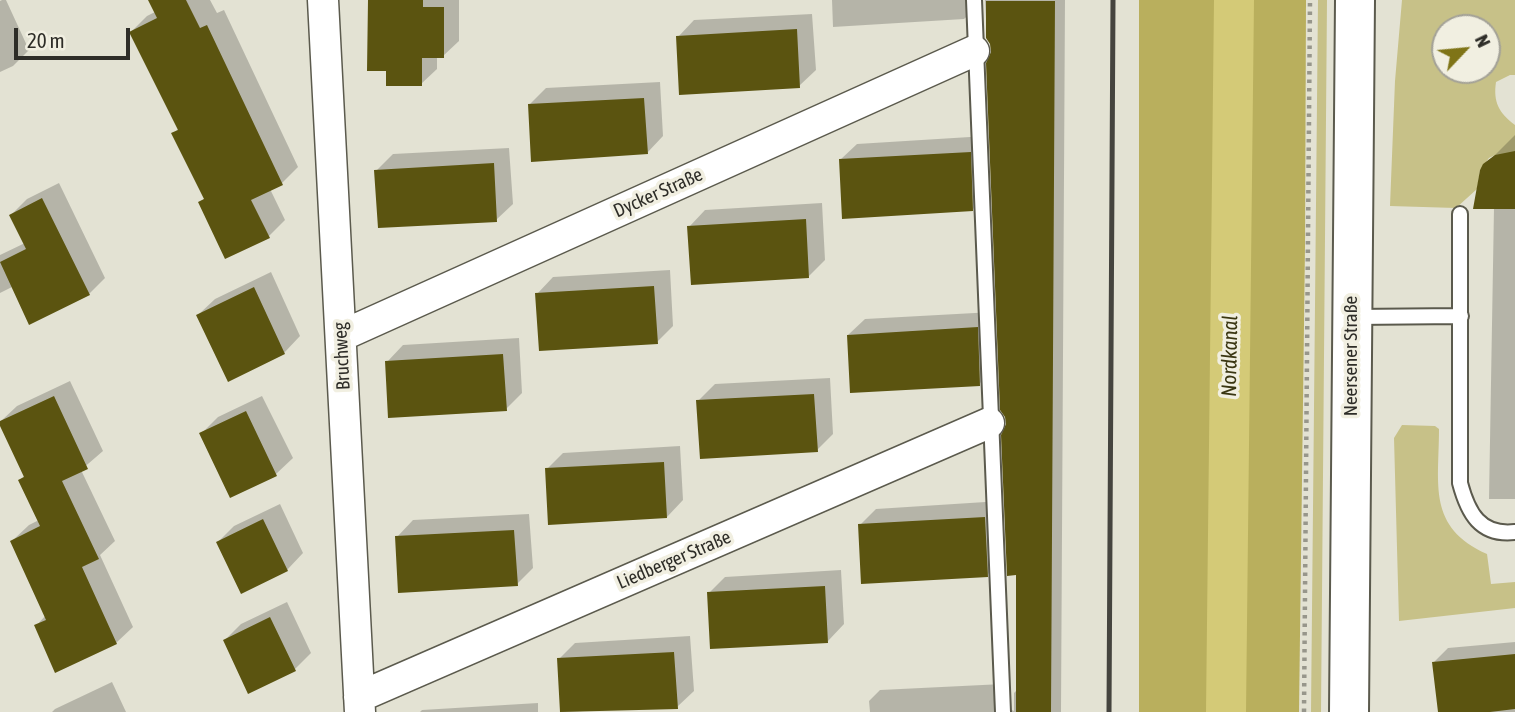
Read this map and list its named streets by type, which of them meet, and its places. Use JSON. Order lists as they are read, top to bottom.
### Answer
{
  "streets": {
    "main road": ["Neersener Straße"],
    "street": ["Dycker Straße", "Bruchweg", "Liedberger Straße"]
  },
  "crossings": [
    ["Dycker Straße", "Bruchweg"],
    ["Bruchweg", "Liedberger Straße"]
  ],
  "water": ["Nordkanal"],
  "scale_bar": "20 m",
  "north": "top right"
}
